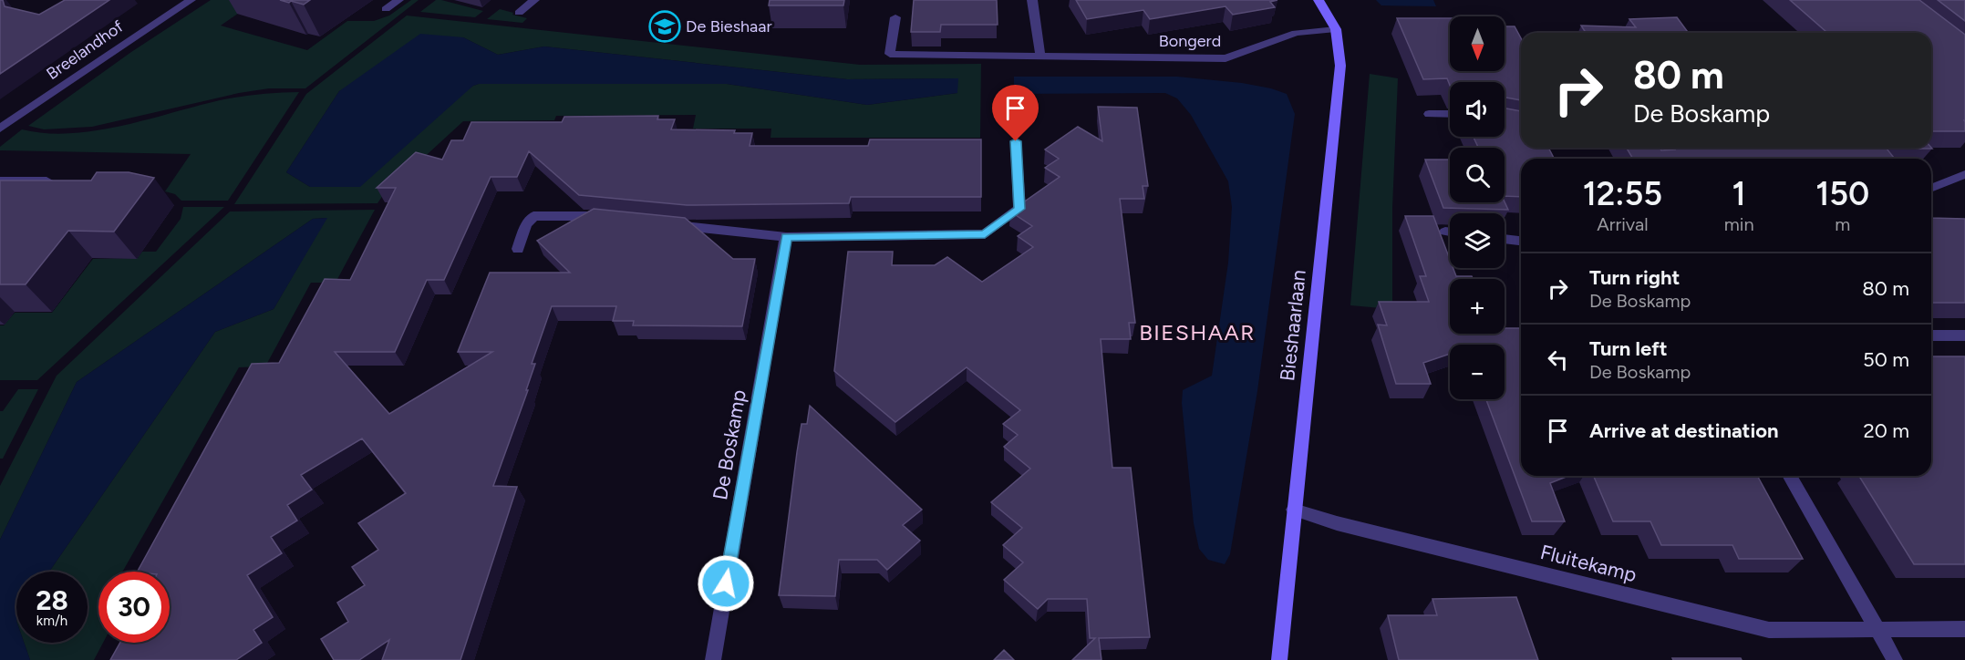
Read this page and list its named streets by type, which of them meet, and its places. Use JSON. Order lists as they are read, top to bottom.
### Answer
{
  "streets": {
    "street": [
      "Bongerd",
      "Breelandhof",
      "Bieshaarlaan",
      "De Boskamp",
      "Fluitekamp"
    ]
  },
  "crossings": [
    ["Bongerd", "Bieshaarlaan"],
    ["Bieshaarlaan", "Fluitekamp"]
  ],
  "districts": ["BIESHAAR"],
  "places": {
    "school or university": ["De Bieshaar"]
  },
  "north": "bottom",
  "page": {
    "map_buttons": ["+", "−"],
    "turn": ["80 m", "De Boskamp"],
    "eta": [
      "12:55",
      "Arrival",
      "1",
      "min",
      "150",
      "m"
    ],
    "list": [
      {
        "name": "Turn right",
        "note": "De Boskamp",
        "value": "80 m"
      },
      {
        "name": "Turn left",
        "note": "De Boskamp",
        "value": "50 m"
      },
      {
        "name": "Arrive at destination",
        "value": "20 m"
      }
    ],
    "speed": "28 km/h",
    "limit": "30"
  }
}
